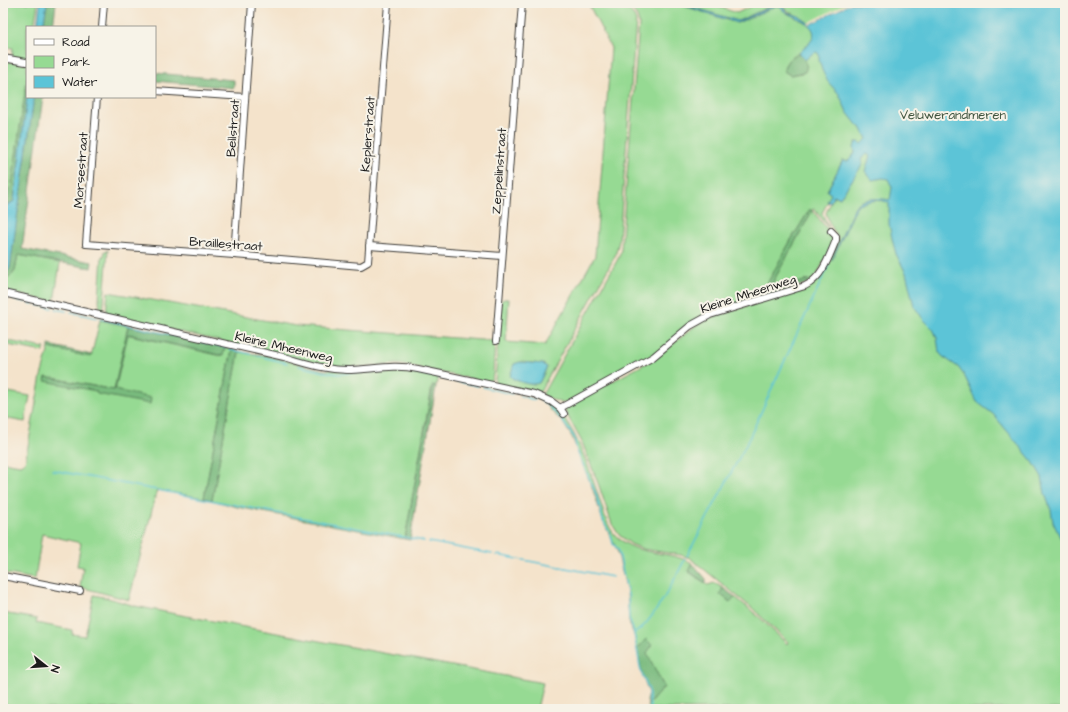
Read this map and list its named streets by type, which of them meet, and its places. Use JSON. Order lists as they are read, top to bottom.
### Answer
{
  "streets": {
    "street": [
      "Bellstraat",
      "Keplerstraat",
      "Morsestraat",
      "Zeppelinstraat",
      "Braillestraat",
      "Kleine Mheenweg"
    ]
  },
  "crossings": [
    ["Bellstraat", "Braillestraat"],
    ["Keplerstraat", "Braillestraat"],
    ["Morsestraat", "Braillestraat"]
  ],
  "parks": ["Veluwerandmeren"],
  "legend": ["Road", "Park", "Water"],
  "north": "right"
}
